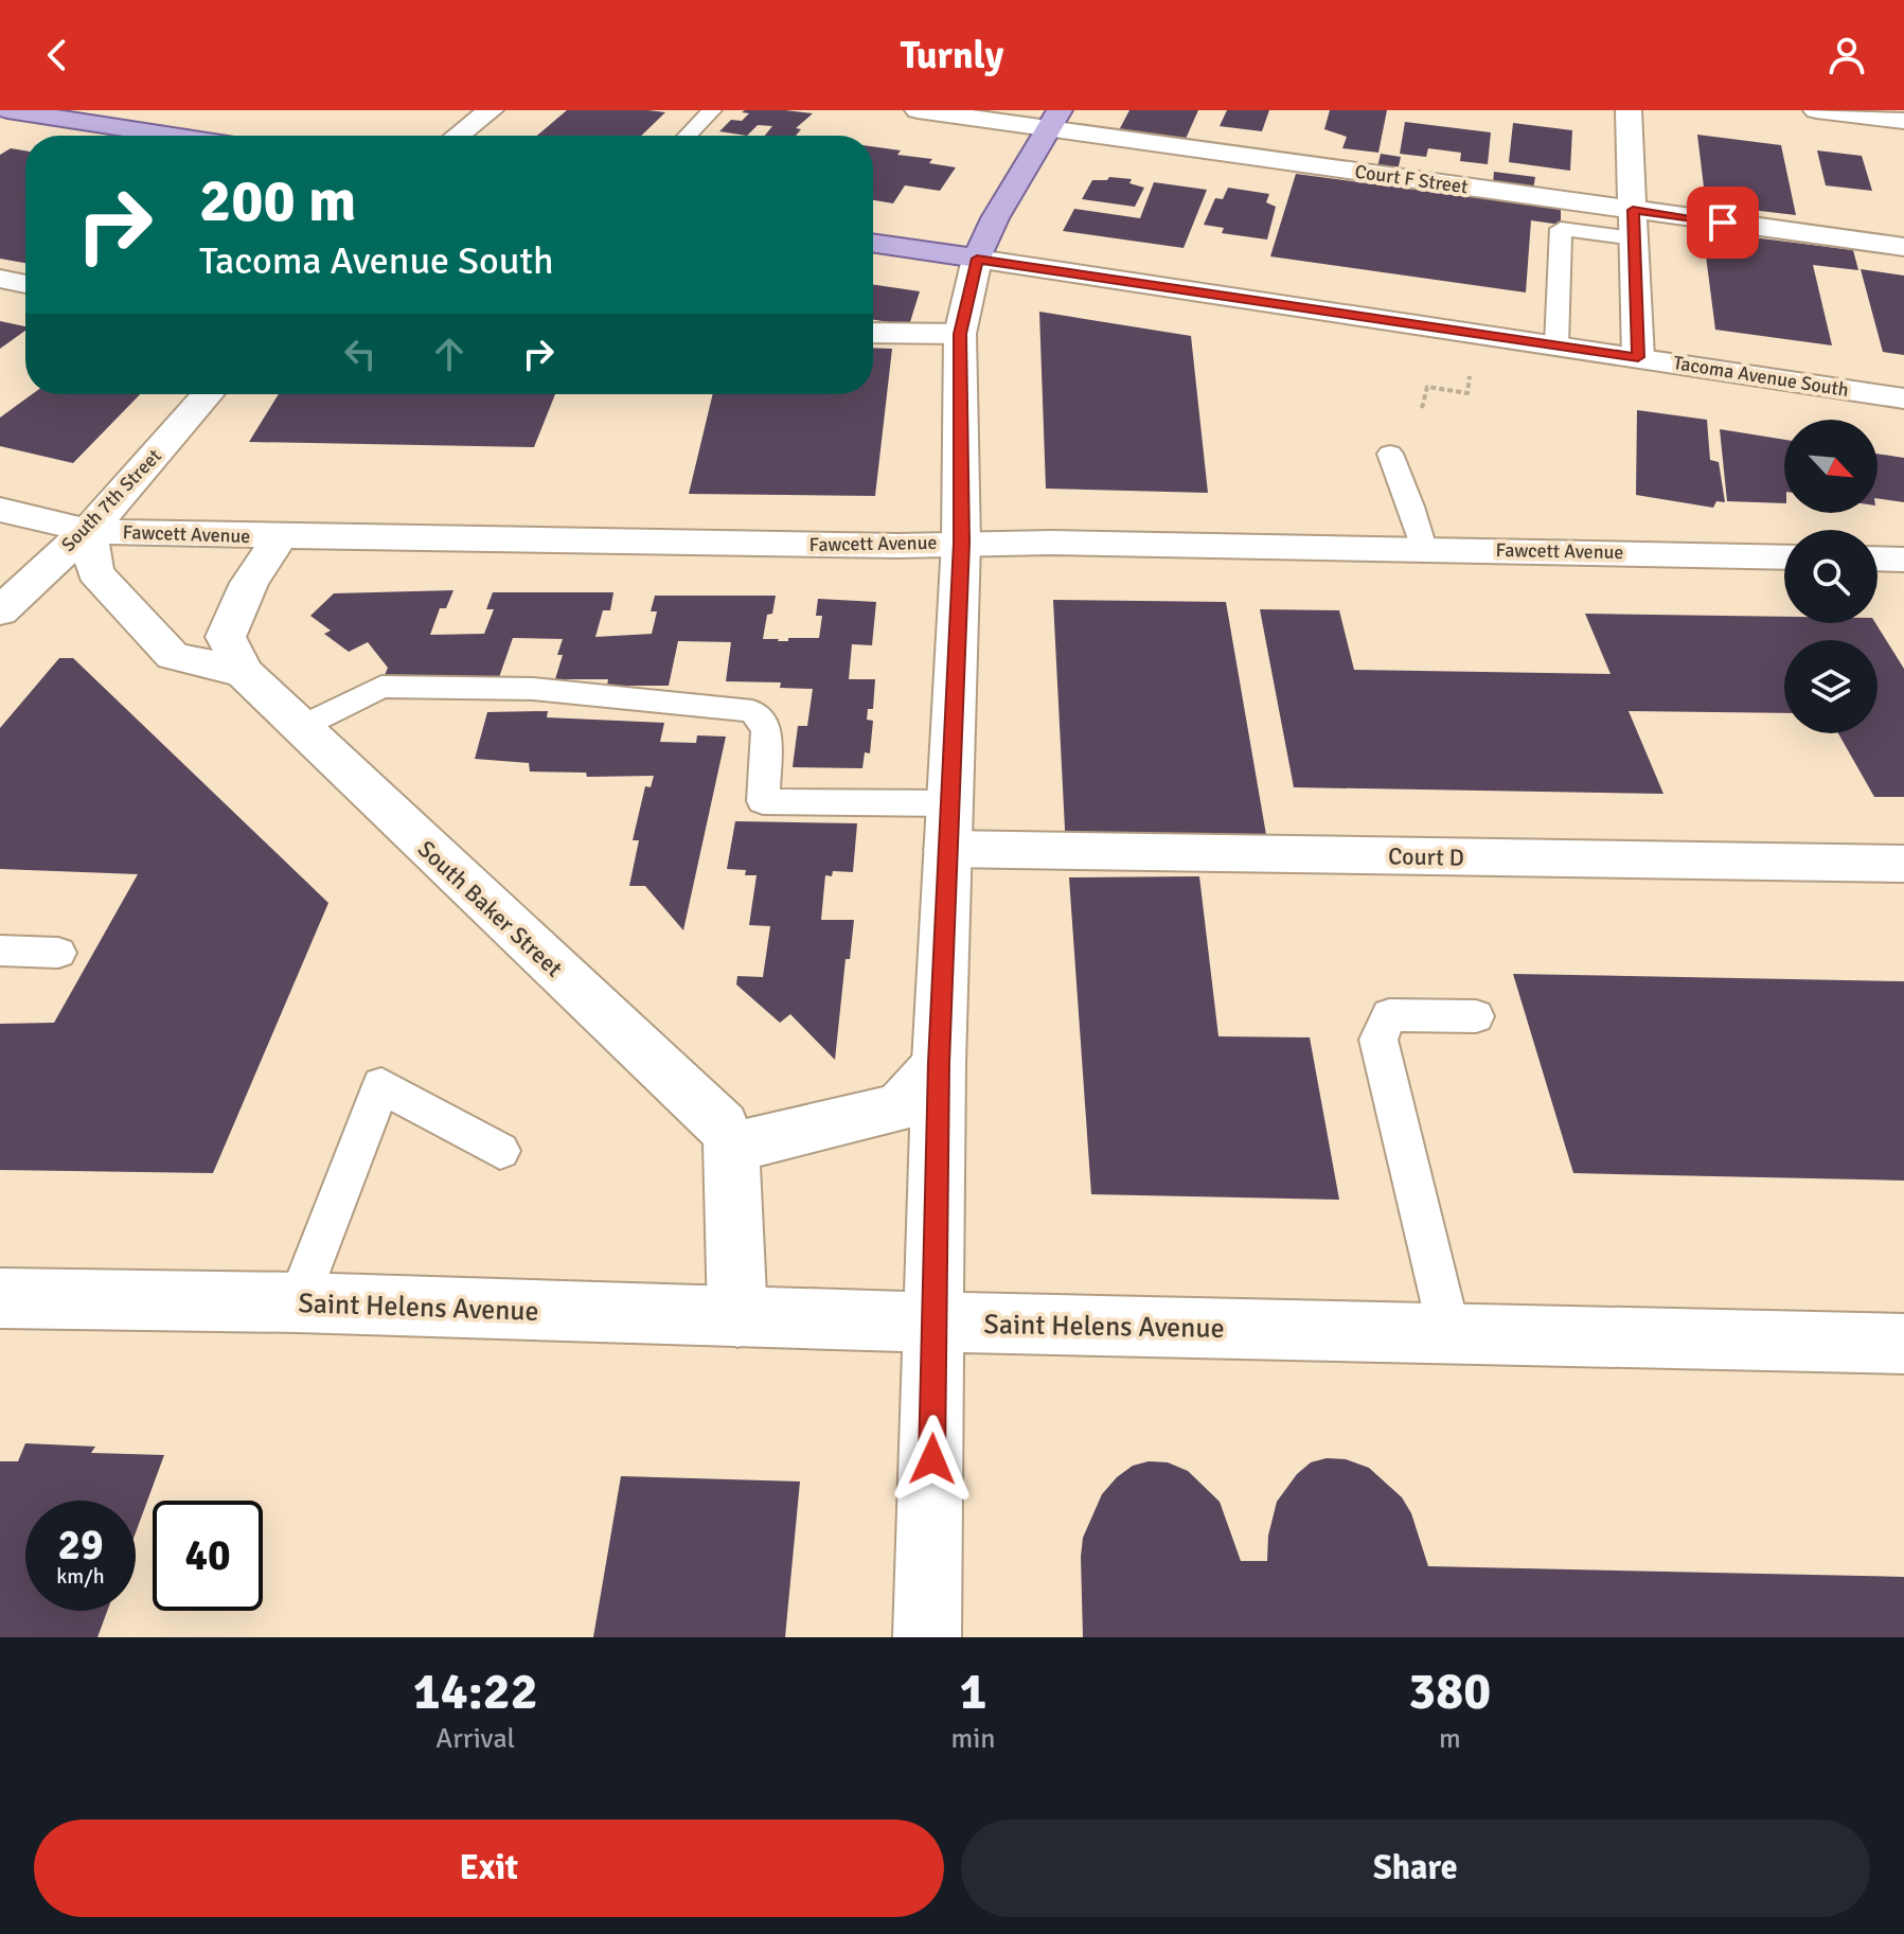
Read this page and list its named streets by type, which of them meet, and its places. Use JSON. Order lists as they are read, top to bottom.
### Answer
{
  "streets": {
    "main road": ["Tacoma Avenue South"],
    "street": [
      "Court F Street",
      "South 7th Street",
      "Fawcett Avenue",
      "Court D",
      "South Baker Street",
      "Saint Helens Avenue"
    ]
  },
  "crossings": [
    ["South 7th Street", "Fawcett Avenue"],
    ["Fawcett Avenue", "South Baker Street"]
  ],
  "north": "bottom right",
  "page": {
    "header": "Turnly",
    "turn": ["200 m", "Tacoma Avenue South"],
    "speed": "29 km/h",
    "limit": "40",
    "eta": [
      "14:22",
      "Arrival",
      "1",
      "min",
      "380",
      "m"
    ],
    "buttons": ["Exit", "Share"]
  }
}
